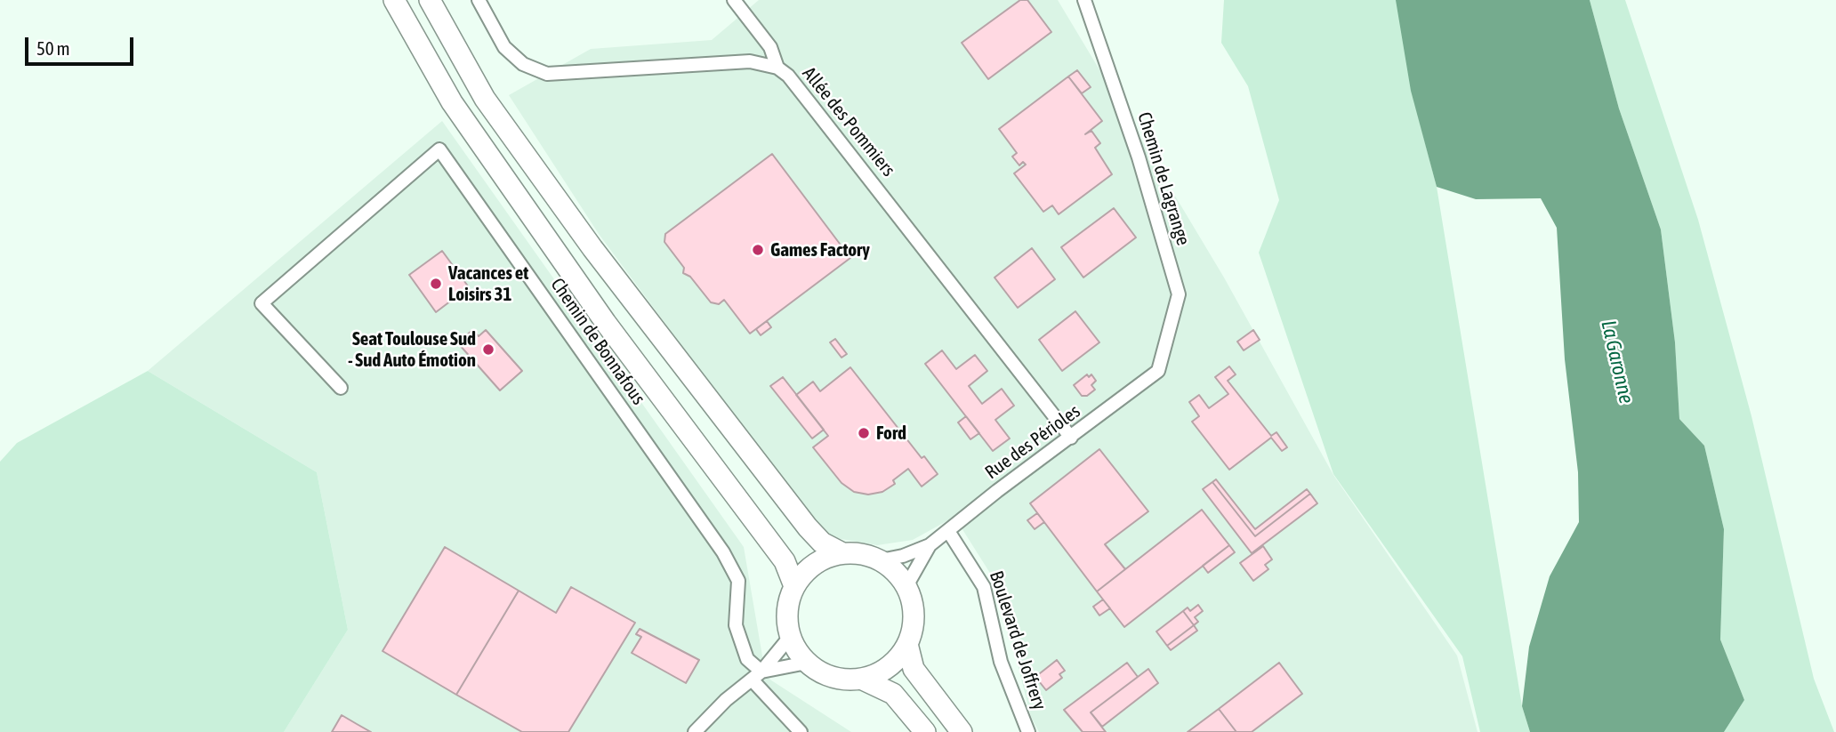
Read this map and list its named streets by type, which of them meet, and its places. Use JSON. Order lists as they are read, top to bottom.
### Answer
{
  "streets": {
    "street": [
      "Allée des Pommiers",
      "Chemin de Lagrange",
      "Chemin de Bonnafous",
      "Rue des Périoles",
      "Boulevard de Joffrery"
    ]
  },
  "crossings": [
    ["Allée des Pommiers", "Rue des Périoles"],
    ["Chemin de Lagrange", "Rue des Périoles"],
    ["Rue des Périoles", "Boulevard de Joffrery"]
  ],
  "water": ["La Garonne"],
  "places": [
    "Games Factory",
    "Vacances et Loisirs 31",
    "Seat Toulouse Sud - Sud Auto Émotion",
    "Ford"
  ],
  "scale_bar": "50 m"
}
